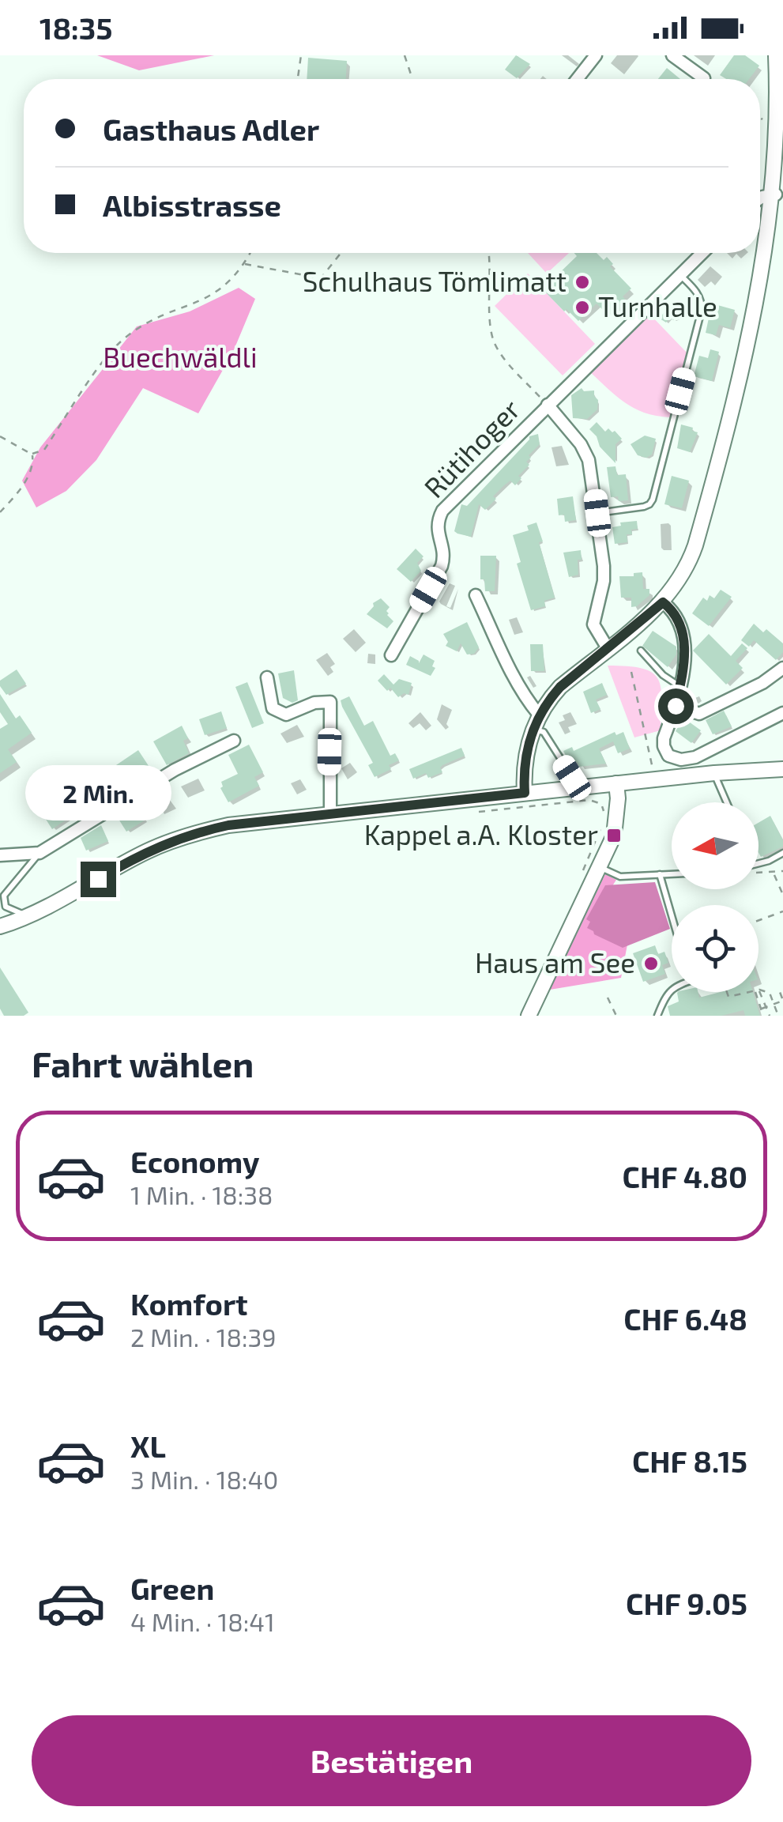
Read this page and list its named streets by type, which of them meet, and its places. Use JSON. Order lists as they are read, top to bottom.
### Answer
{
  "streets": {
    "street": ["Rütihoger"]
  },
  "parks": ["Buechwäldli"],
  "places": {
    "other": ["Schulhaus Tömlimatt", "Turnhalle", "Haus am See"],
    "transit": ["Kappel a.A. Kloster"]
  },
  "north": "left",
  "page": {
    "status": "18:35",
    "banner": ["Gasthaus Adler", "Albisstrasse"],
    "bubble": "2 Min.",
    "heading": "Fahrt wählen",
    "list": [
      {
        "name": "Economy",
        "note": "1 Min. · 18:38",
        "value": "CHF 4.80"
      },
      {
        "name": "Komfort",
        "note": "2 Min. · 18:39",
        "value": "CHF 6.48"
      },
      {
        "name": "XL",
        "note": "3 Min. · 18:40",
        "value": "CHF 8.15"
      },
      {
        "name": "Green",
        "note": "4 Min. · 18:41",
        "value": "CHF 9.05"
      }
    ],
    "buttons": "Bestätigen"
  }
}
